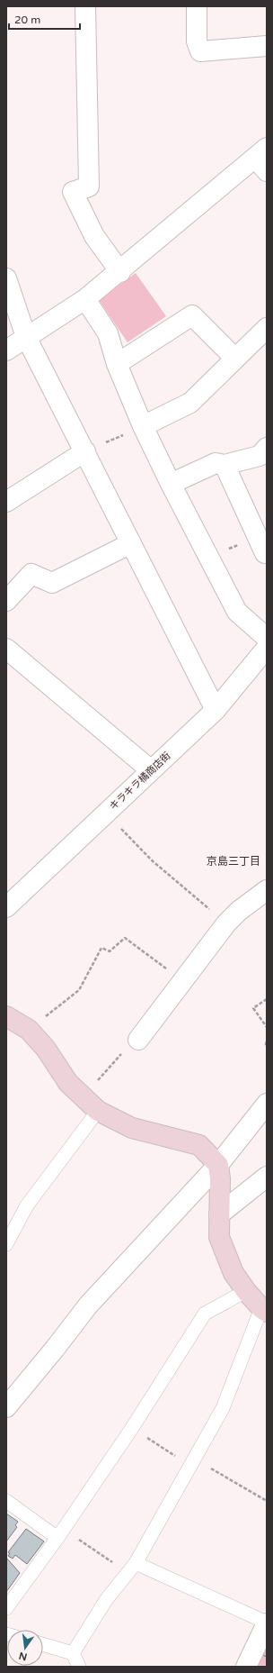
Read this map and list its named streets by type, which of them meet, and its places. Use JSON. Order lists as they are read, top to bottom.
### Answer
{
  "streets": {
    "street": ["キラキラ橘商店街"]
  },
  "districts": ["京島三丁目"],
  "scale_bar": "20 m",
  "north": "bottom"
}
